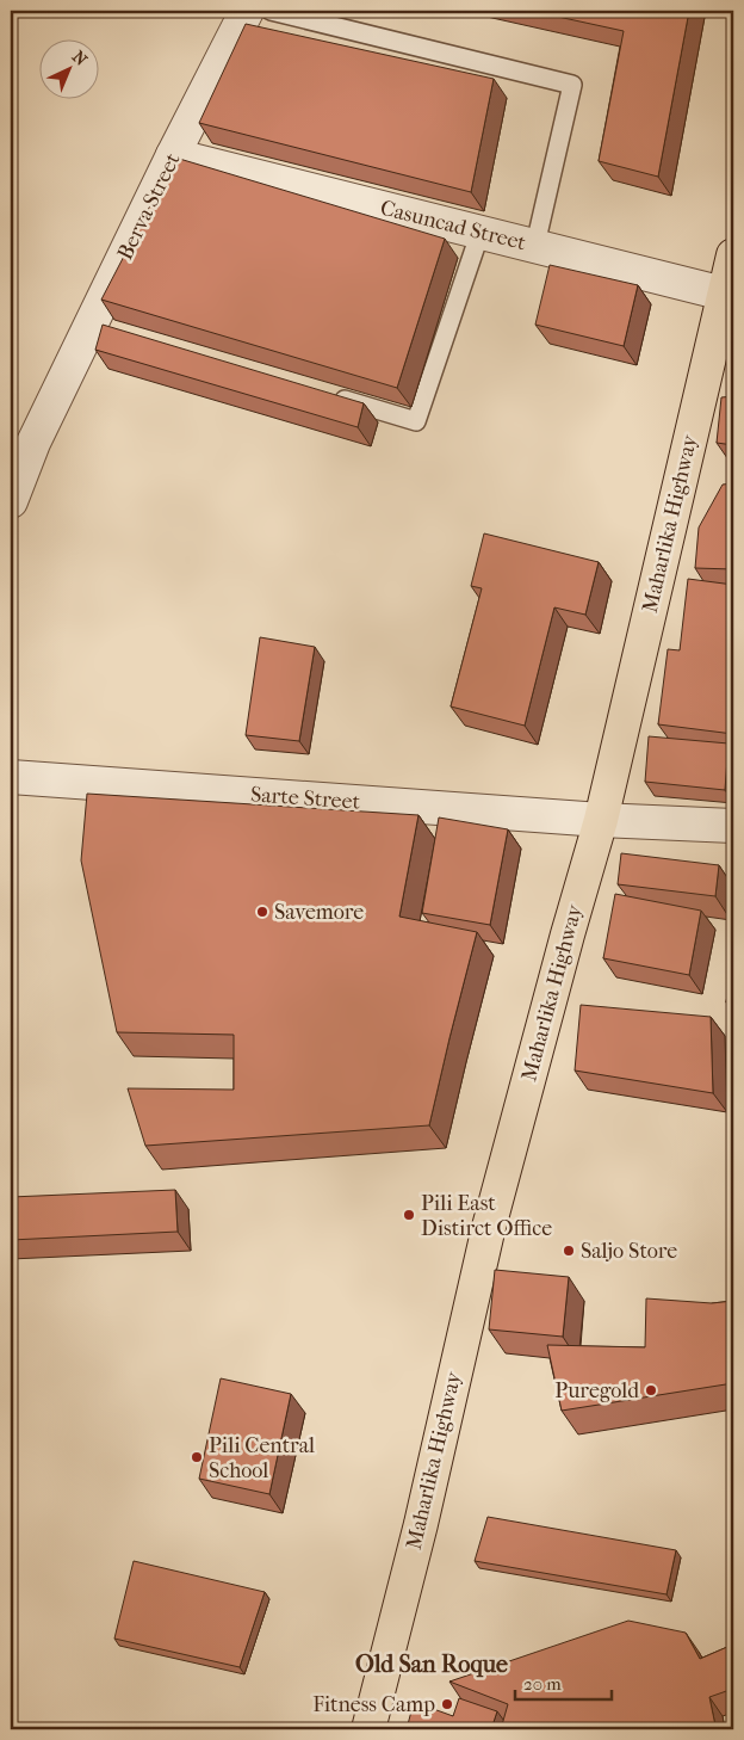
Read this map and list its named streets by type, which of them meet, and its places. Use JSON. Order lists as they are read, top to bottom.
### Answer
{
  "streets": {
    "main road": ["Maharlika Highway"],
    "street": ["Berva Street", "Casuncad Street", "Sarte Street"]
  },
  "crossings": [
    ["Berva Street", "Casuncad Street"],
    ["Casuncad Street", "Maharlika Highway"],
    ["Maharlika Highway", "Sarte Street"]
  ],
  "districts": ["Old San Roque"],
  "places": [
    "Savemore",
    "Pili East Distirct Office",
    "Saljo Store",
    "Puregold",
    "Pili Central School",
    "Fitness Camp"
  ],
  "scale_bar": "20 m",
  "north": "top right"
}
